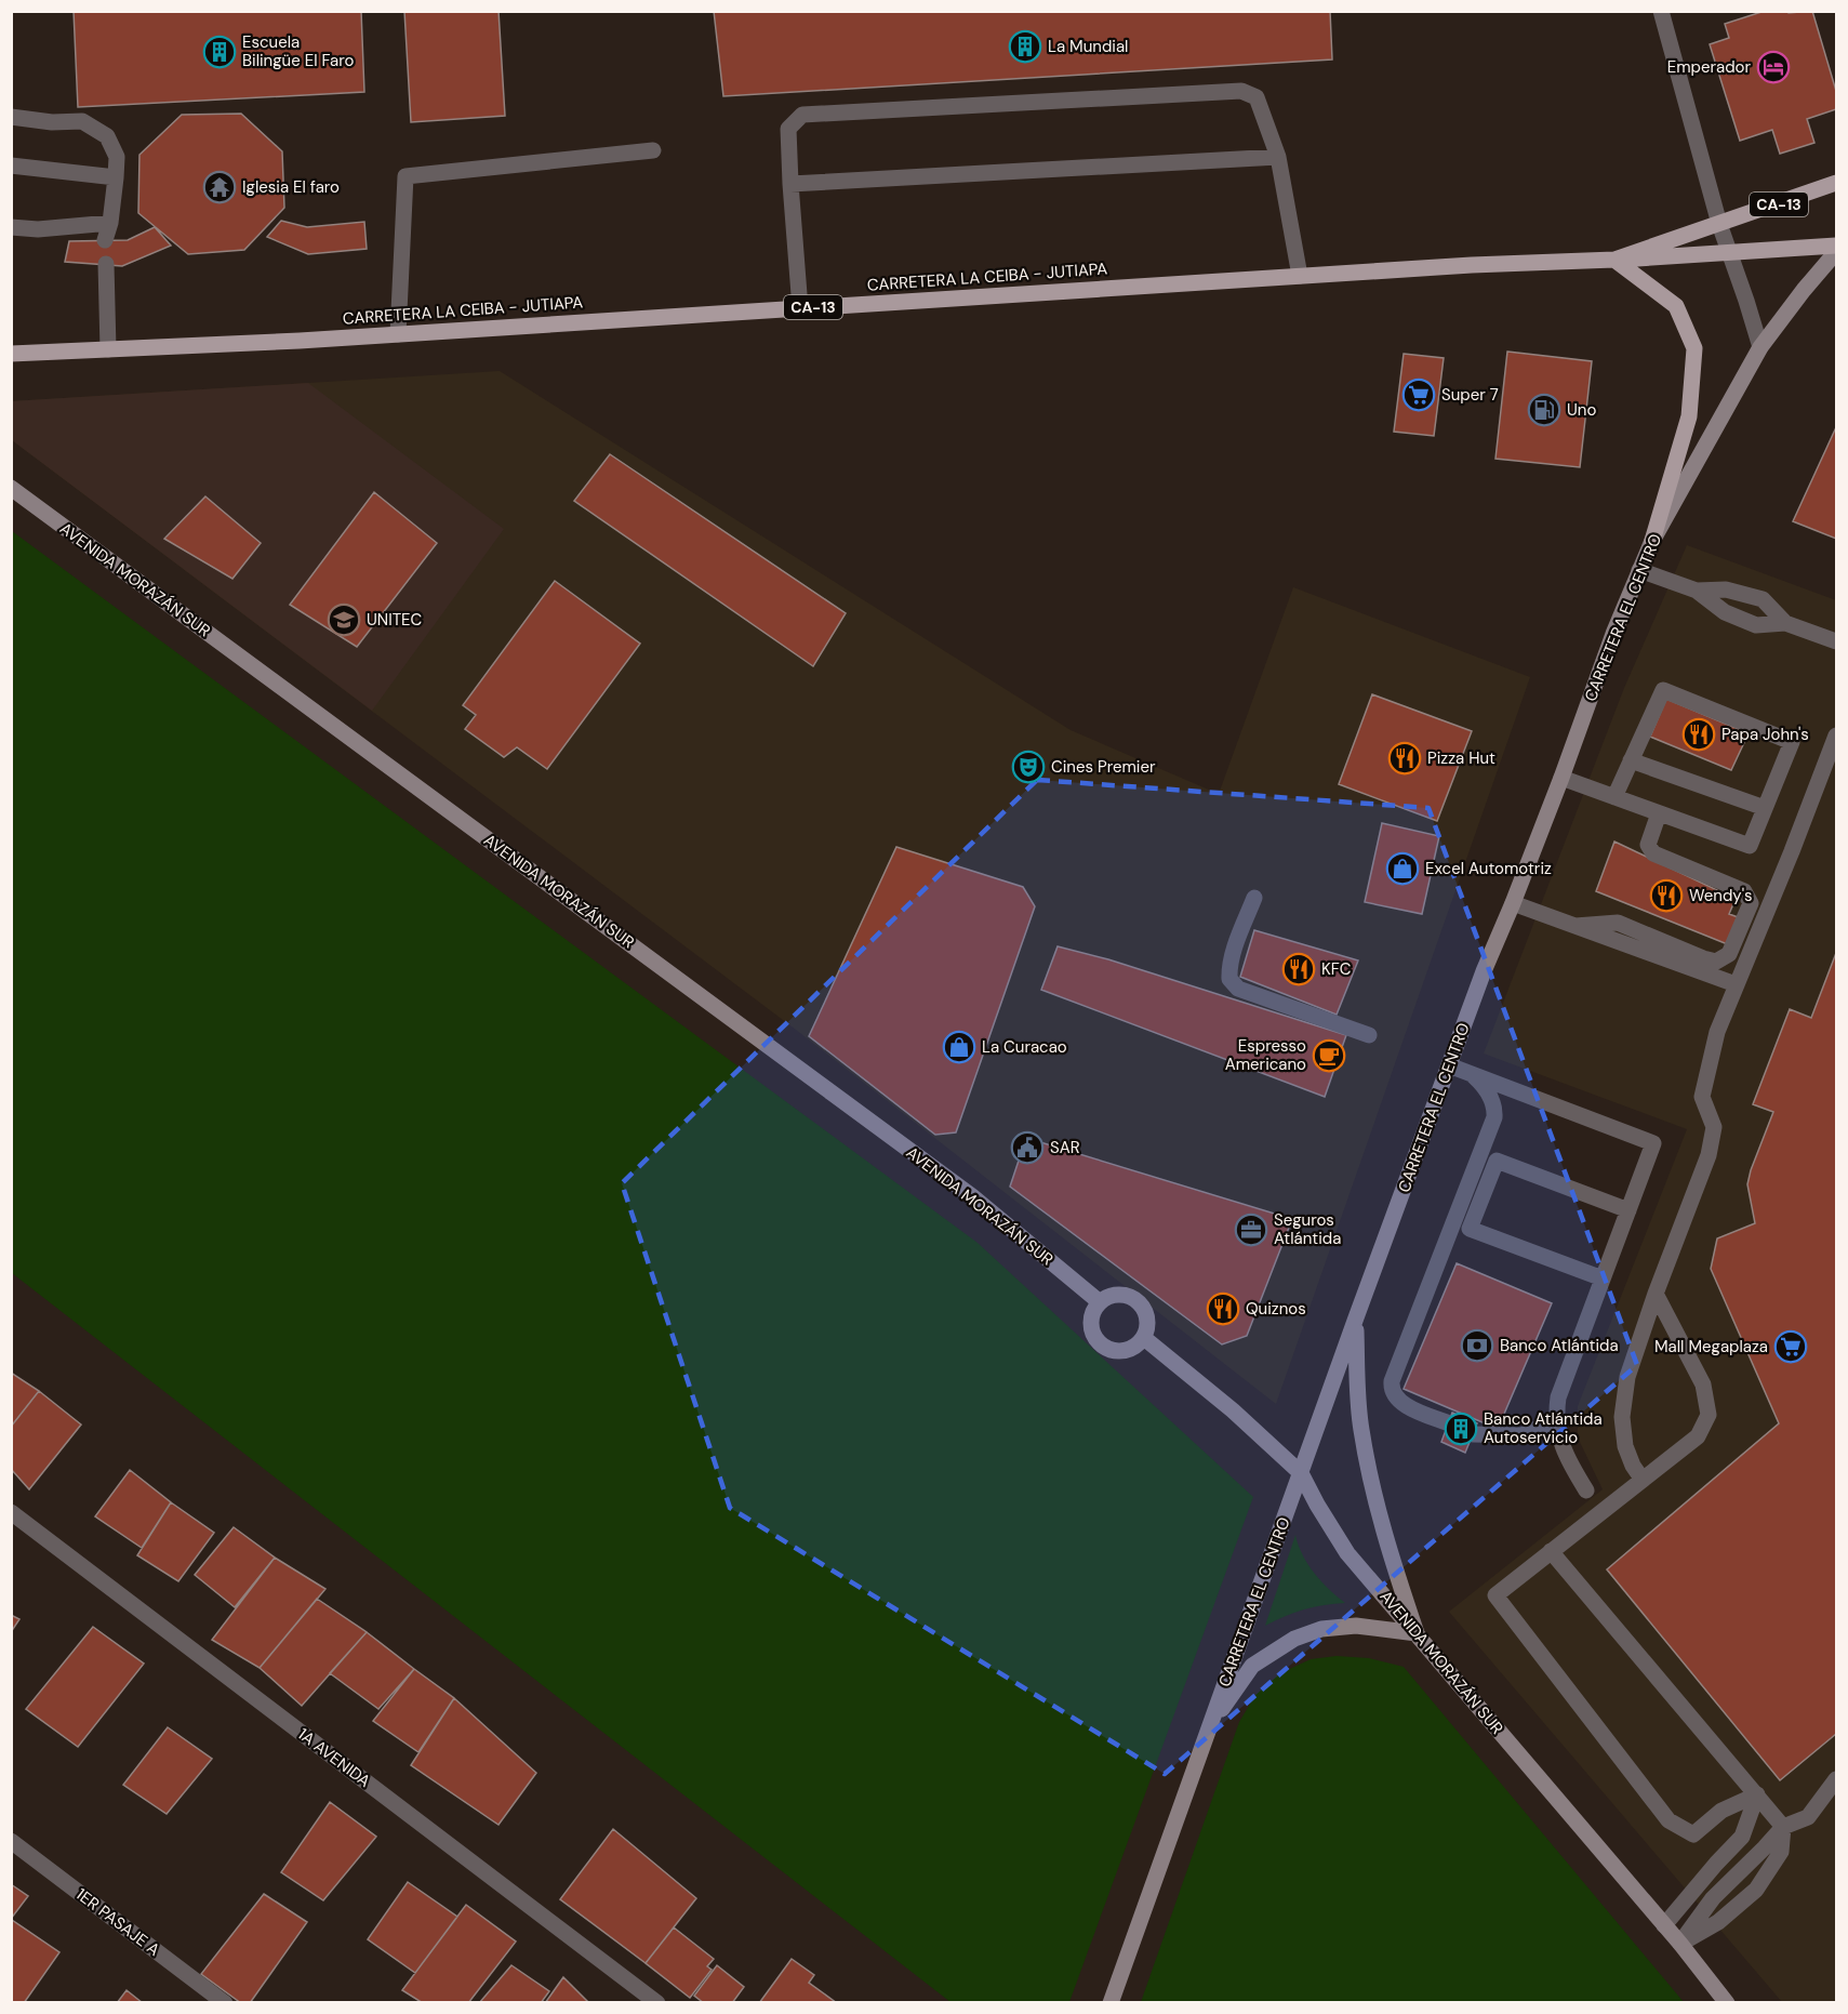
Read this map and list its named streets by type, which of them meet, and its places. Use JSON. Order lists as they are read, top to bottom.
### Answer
{
  "streets": {
    "main road": [
      "CA-13",
      "CARRETERA LA CEIBA - JUTIAPA",
      "AVENIDA MORAZÁN SUR",
      "CARRETERA EL CENTRO"
    ],
    "street": ["1A AVENIDA", "1ER PASAJE A"]
  },
  "crossings": [
    ["CA-13", "CARRETERA LA CEIBA - JUTIAPA"],
    ["AVENIDA MORAZÁN SUR", "CARRETERA EL CENTRO"]
  ],
  "places": {
    "building": ["La Mundial", "Escuela Bilingüe El Faro", "Banco Atlántida Autoservicio"],
    "hotel": ["Emperador"],
    "temple": ["Iglesia El faro"],
    "supermarket": ["Super 7", "Mall Megaplaza"],
    "fuel station": ["Uno"],
    "school or university": ["UNITEC"],
    "restaurant": [
      "Papa John's",
      "Pizza Hut",
      "Wendy's",
      "KFC",
      "Quiznos"
    ],
    "theatre": ["Cines Premier"],
    "shop": ["Excel Automotriz", "La Curacao"],
    "cafe": ["Espresso Americano"],
    "public building": ["SAR"],
    "office": ["Seguros Atlántida"],
    "bank": ["Banco Atlántida"]
  }
}
